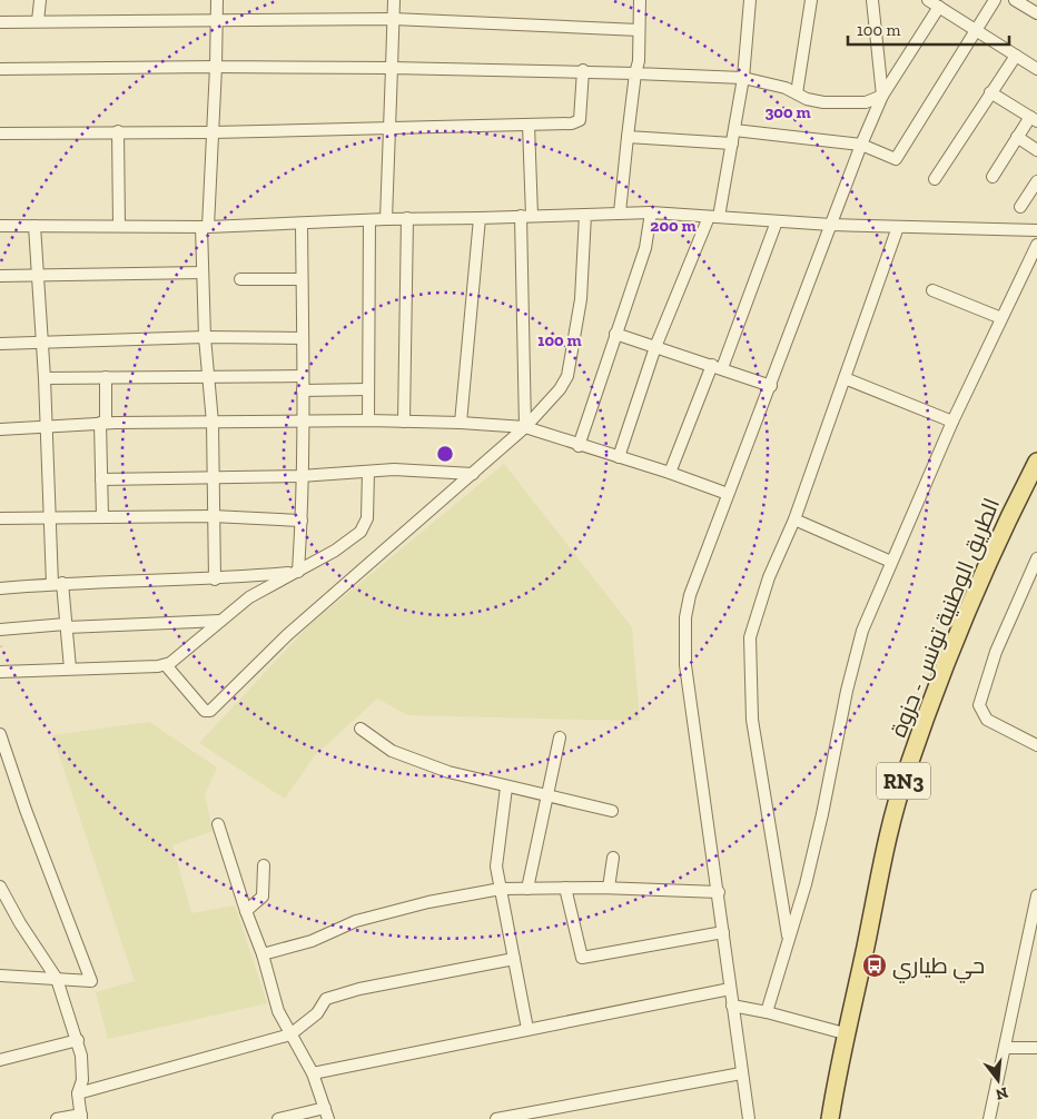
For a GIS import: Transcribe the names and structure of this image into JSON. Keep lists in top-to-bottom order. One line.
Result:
{"streets":{"main road":["الطريق الوطنية تونس - حزوة","RN3"]},"places":{"bus stop":["حي طياري"]},"scale_bar":"100 m","north":"bottom","rings":["300 m","200 m","100 m"]}
